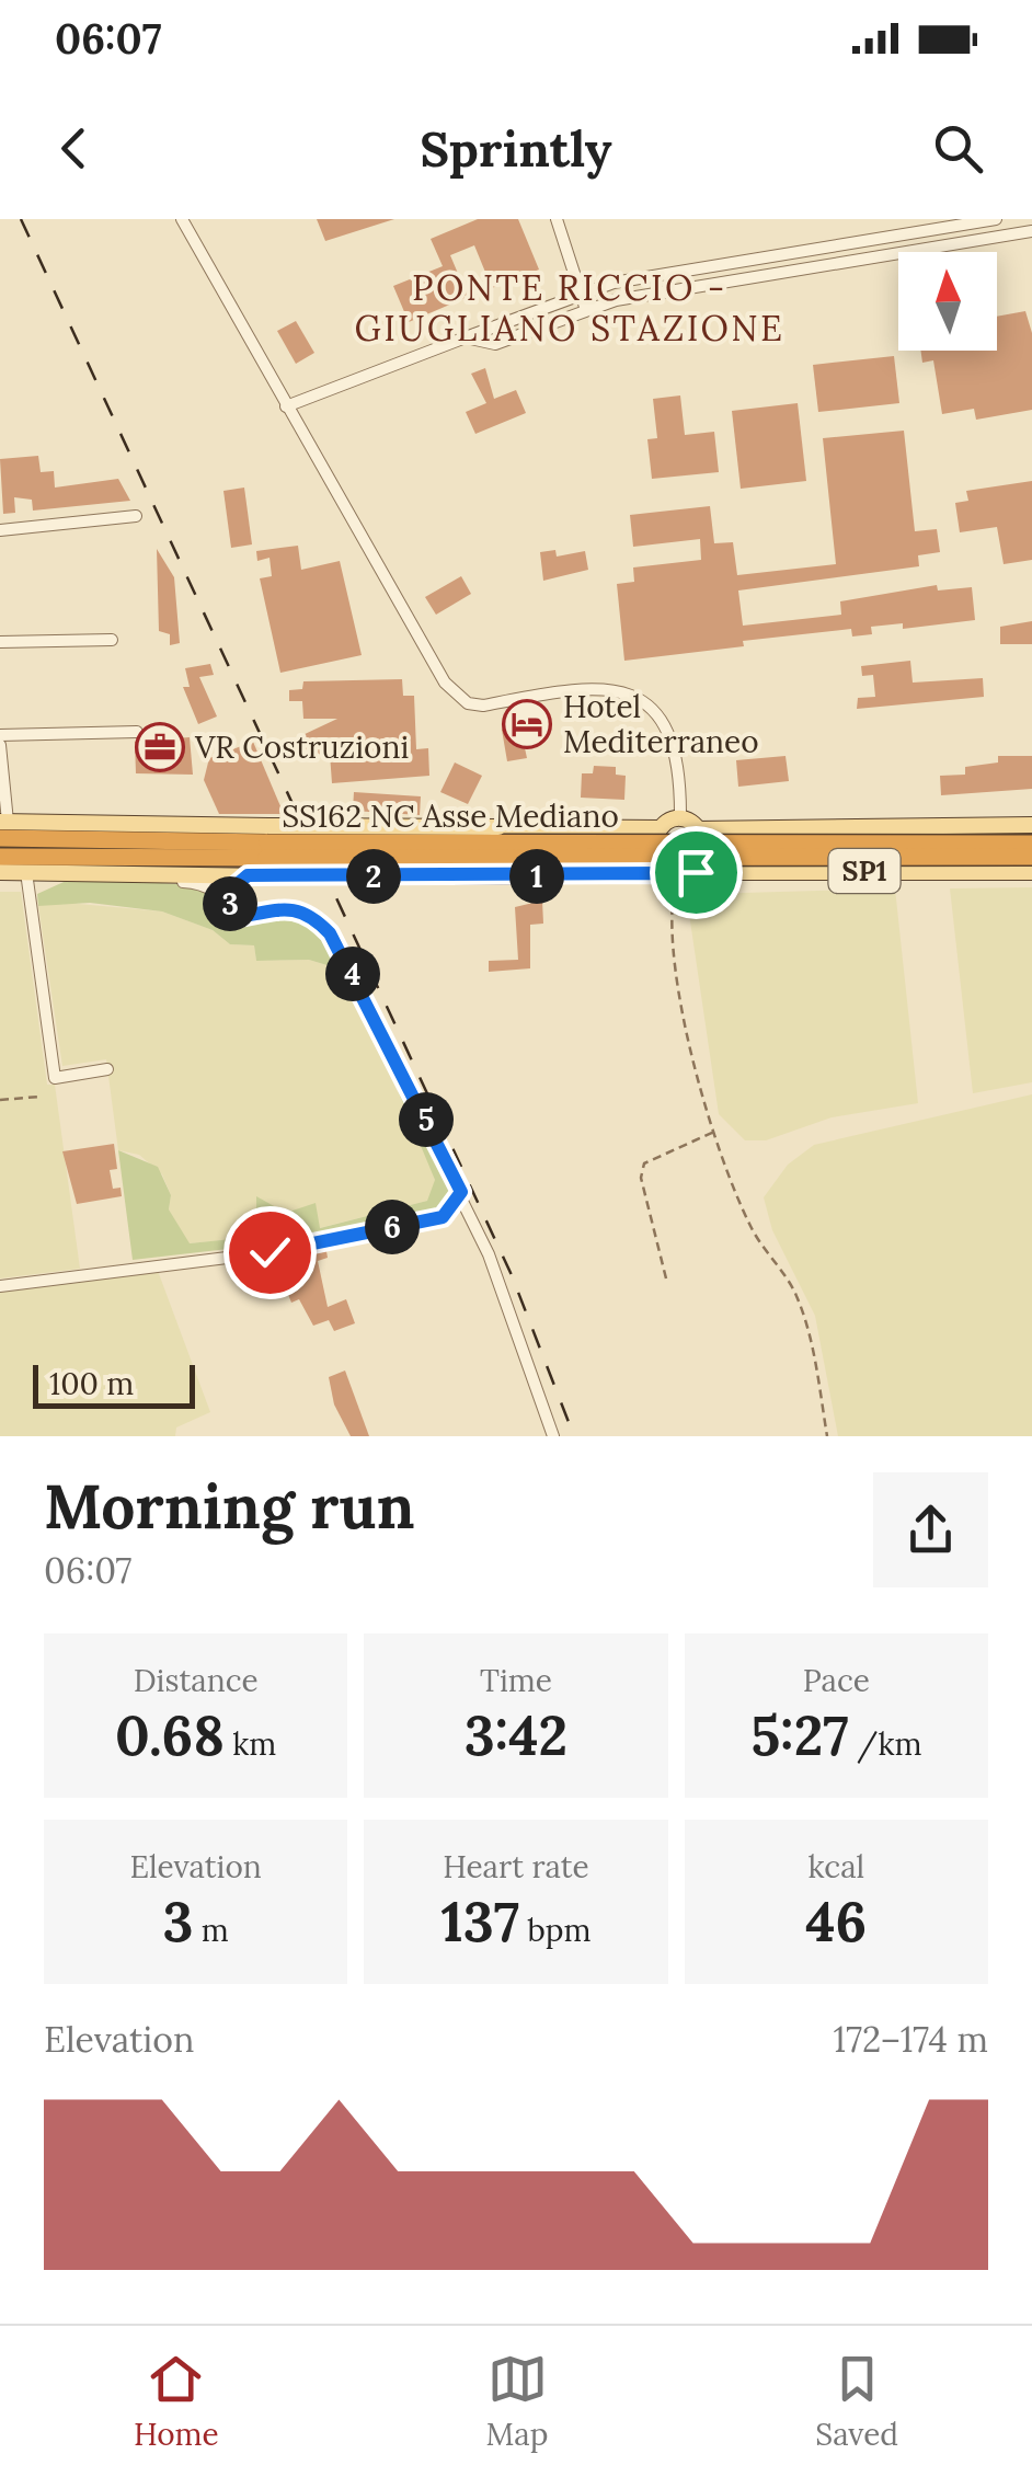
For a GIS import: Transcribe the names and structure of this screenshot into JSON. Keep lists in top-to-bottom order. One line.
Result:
{"streets":{"highway":["SS162 NC Asse Mediano"],"main road":["SP1"]},"crossings":[["SS162 NC Asse Mediano","SP1"]],"districts":["PONTE RICCIO - GIUGLIANO STAZIONE"],"places":{"hotel":["Hotel Mediterraneo"],"office":["VR Costruzioni"]},"scale_bar":"100 m","north":"top","page":{"status":"06:07","header":"Sprintly","pins":["1","2","3","4","5","6"],"scale":"100 m","heading":["Morning run","06:07"],"stats":[["Distance","0.68 km"],["Time","3:42"],["Pace","5:27 /km"],["Elevation","3 m"],["Heart rate","137 bpm"],["kcal","46"]],"chart":["Elevation","172–174 m"],"tabs":["Home","Map","Saved"]}}
